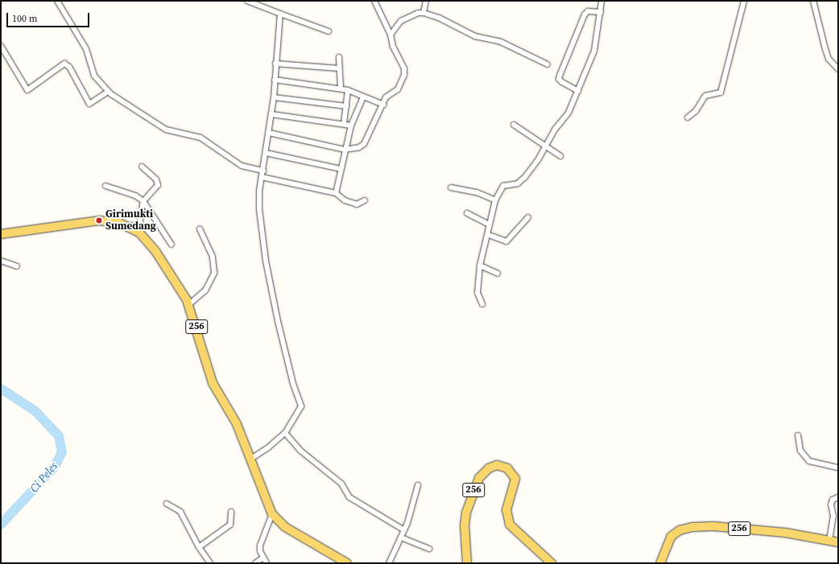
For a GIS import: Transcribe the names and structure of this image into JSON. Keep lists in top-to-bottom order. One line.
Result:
{"streets":{"main road":["256"]},"water":["Ci Peles"],"places":["Girimukti Sumedang"],"scale_bar":"100 m"}
